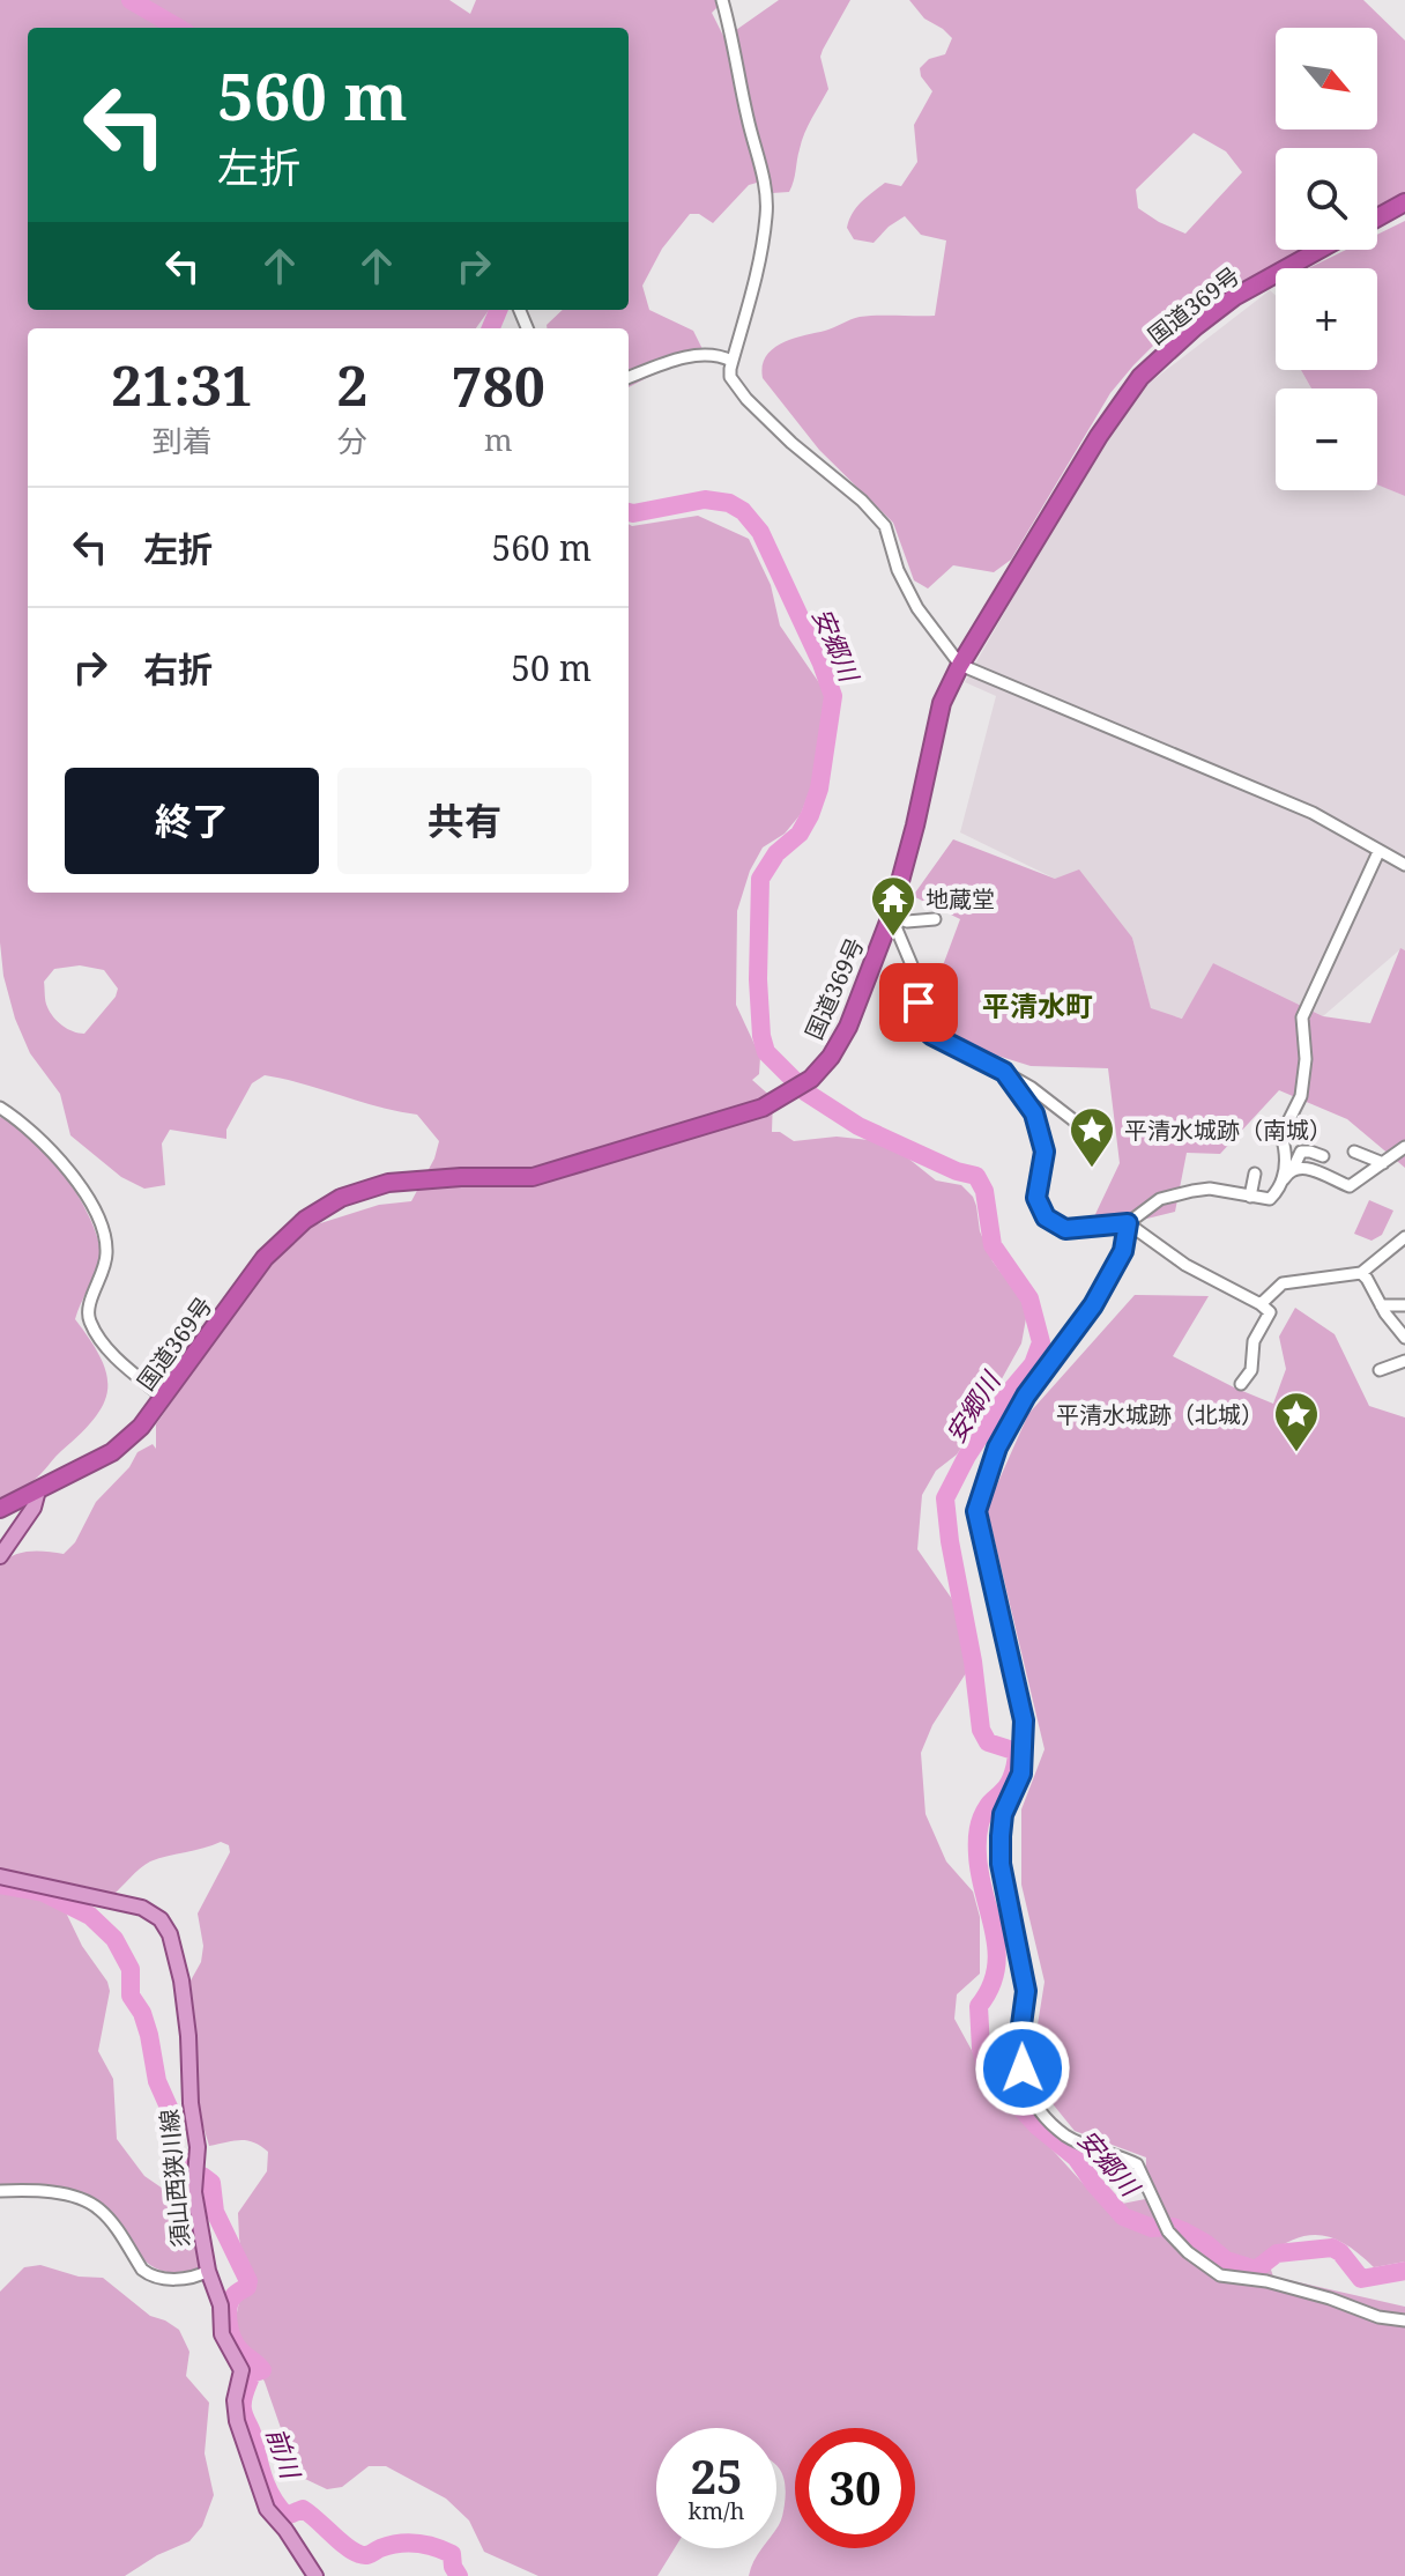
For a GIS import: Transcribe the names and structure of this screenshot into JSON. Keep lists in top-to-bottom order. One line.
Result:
{"streets":{"highway":["国道369号"],"main road":["須山西狭川線"]},"districts":["平清水町"],"water":["安郷川","前川"],"places":{"temple":["地蔵堂"],"place":["平清水城跡（南城）","平清水城跡（北城）"]},"north":"bottom right","page":{"map_buttons":["+","−"],"turn":["560 m","左折"],"eta":["21:31","到着","2","分","780","m"],"list":[{"name":"左折","value":"560 m"},{"name":"右折","value":"50 m"}],"buttons":["終了","共有"],"speed":"25 km/h","limit":"30"}}
